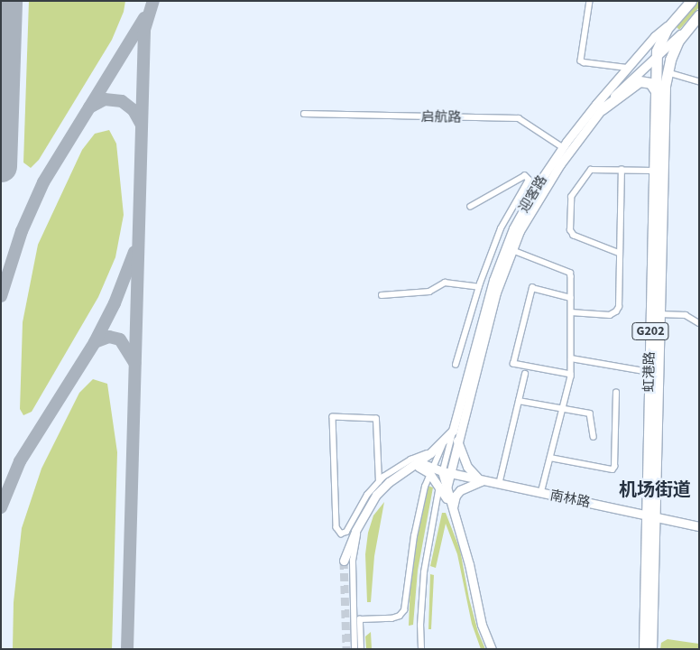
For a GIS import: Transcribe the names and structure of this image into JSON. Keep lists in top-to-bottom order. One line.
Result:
{"streets":{"highway":["迎客路","G202","虹港路"],"main road":["南林路"],"street":["启航路"]},"crossings":[["启航路","迎客路"],["迎客路","虹港路"],["迎客路","南林路"],["虹港路","南林路"]],"districts":["机场街道"]}
